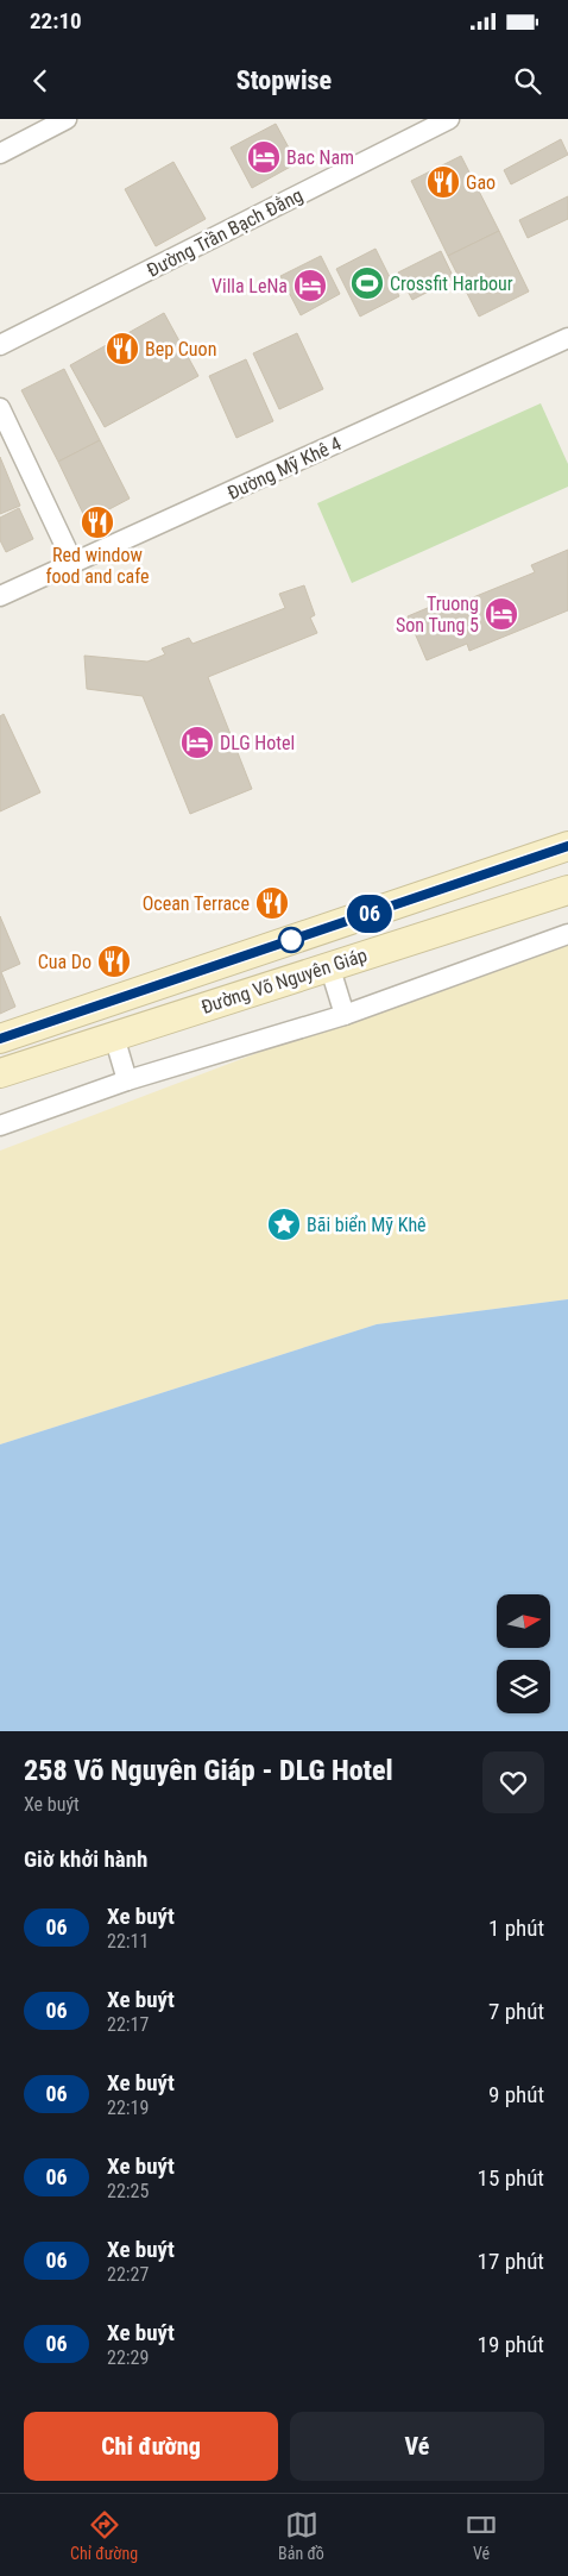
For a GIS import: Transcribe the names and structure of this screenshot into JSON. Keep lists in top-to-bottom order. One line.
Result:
{"streets":{"main road":["Đường Võ Nguyên Giáp"],"street":["Đường Trần Bạch Đằng","Đường Mỹ Khê 4"]},"places":{"hotel":["Bac Nam","Villa LeNa","Truong Son Tung 5","DLG Hotel"],"restaurant":["Gao","Bep Cuon","Red window food and cafe","Ocean Terrace","Cua Do"],"sports":["Crossfit Harbour"],"place":["Bãi biển Mỹ Khê"]},"lines":["bus line 06"],"north":"right","page":{"status":"22:10","header":"Stopwise","on_map":"06","heading":[["258 Võ Nguyên Giáp - DLG Hotel","Xe buýt"],"Giờ khởi hành"],"list":[{"mark":"06","name":"Xe buýt","note":"22:11","value":"1 phút"},{"mark":"06","name":"Xe buýt","note":"22:17","value":"7 phút"},{"mark":"06","name":"Xe buýt","note":"22:19","value":"9 phút"},{"mark":"06","name":"Xe buýt","note":"22:25","value":"15 phút"},{"mark":"06","name":"Xe buýt","note":"22:27","value":"17 phút"},{"mark":"06","name":"Xe buýt","note":"22:29","value":"19 phút"}],"buttons":["Chỉ đường","Vé"],"tabs":["Chỉ đường","Bản đồ","Vé"]}}
